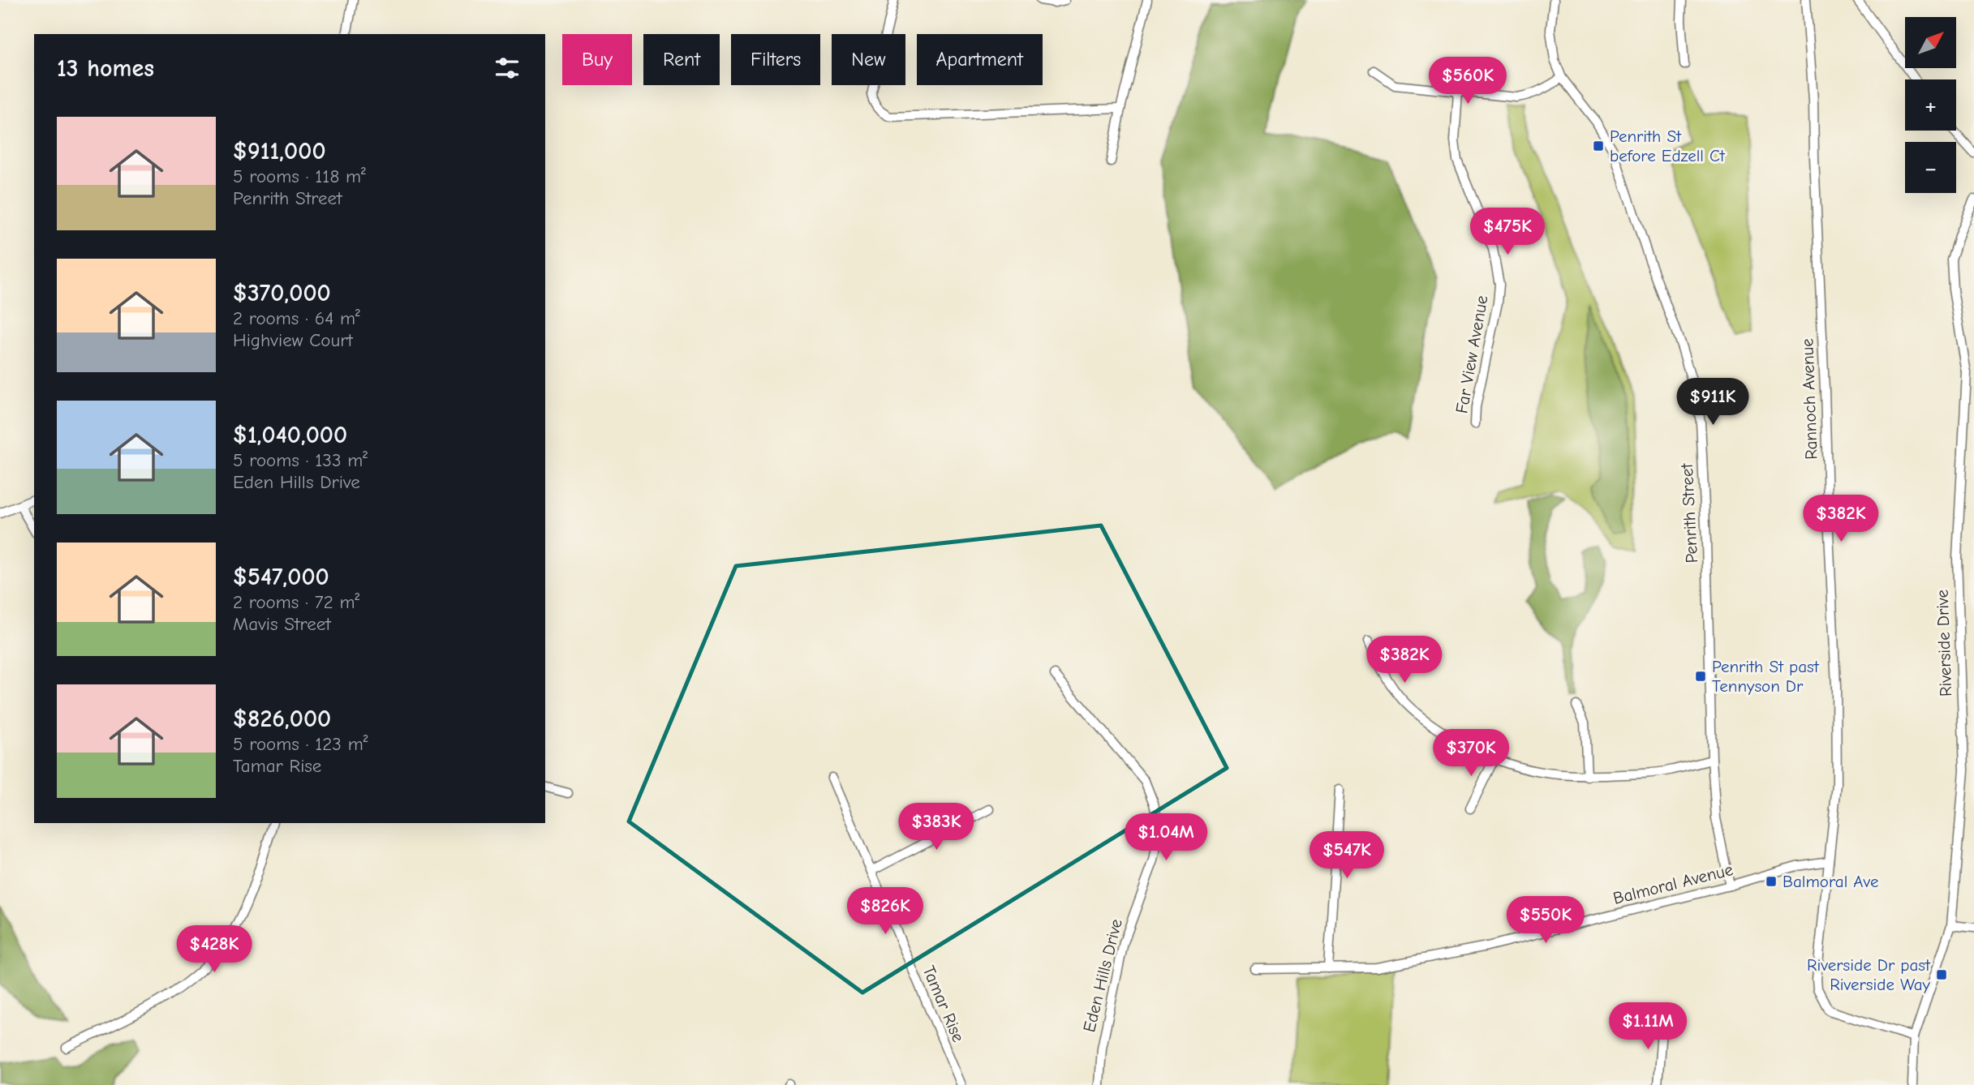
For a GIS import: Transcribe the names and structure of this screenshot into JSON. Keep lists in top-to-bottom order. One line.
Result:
{"streets":{"street":["Far View Avenue","Rannoch Avenue","Penrith Street","Riverside Drive","Balmoral Avenue","Eden Hills Drive","Tamar Rise"]},"crossings":[["Rannoch Avenue","Riverside Drive"],["Rannoch Avenue","Balmoral Avenue"],["Penrith Street","Balmoral Avenue"]],"places":{"transit":["Penrith St before Edzell Ct","Penrith St past Tennyson Dr","Balmoral Ave","Riverside Dr past Riverside Way"]},"north":"top right","page":{"map_buttons":["+","−"],"chip":["Buy","Rent","Filters","New","Apartment"],"heading":"13 homes","price":["$560K","$475K","$911K","$382K","$382K","$370K","$383K","$1.04M","$547K","$826K","$550K","$428K","$1.11M"],"list":[{"name":"$911,000","note":"5 rooms · 118 m² · Penrith Street"},{"name":"$370,000","note":"2 rooms · 64 m² · Highview Court"},{"name":"$1,040,000","note":"5 rooms · 133 m² · Eden Hills Drive"},{"name":"$547,000","note":"2 rooms · 72 m² · Mavis Street"},{"name":"$826,000","note":"5 rooms · 123 m² · Tamar Rise"}]}}
